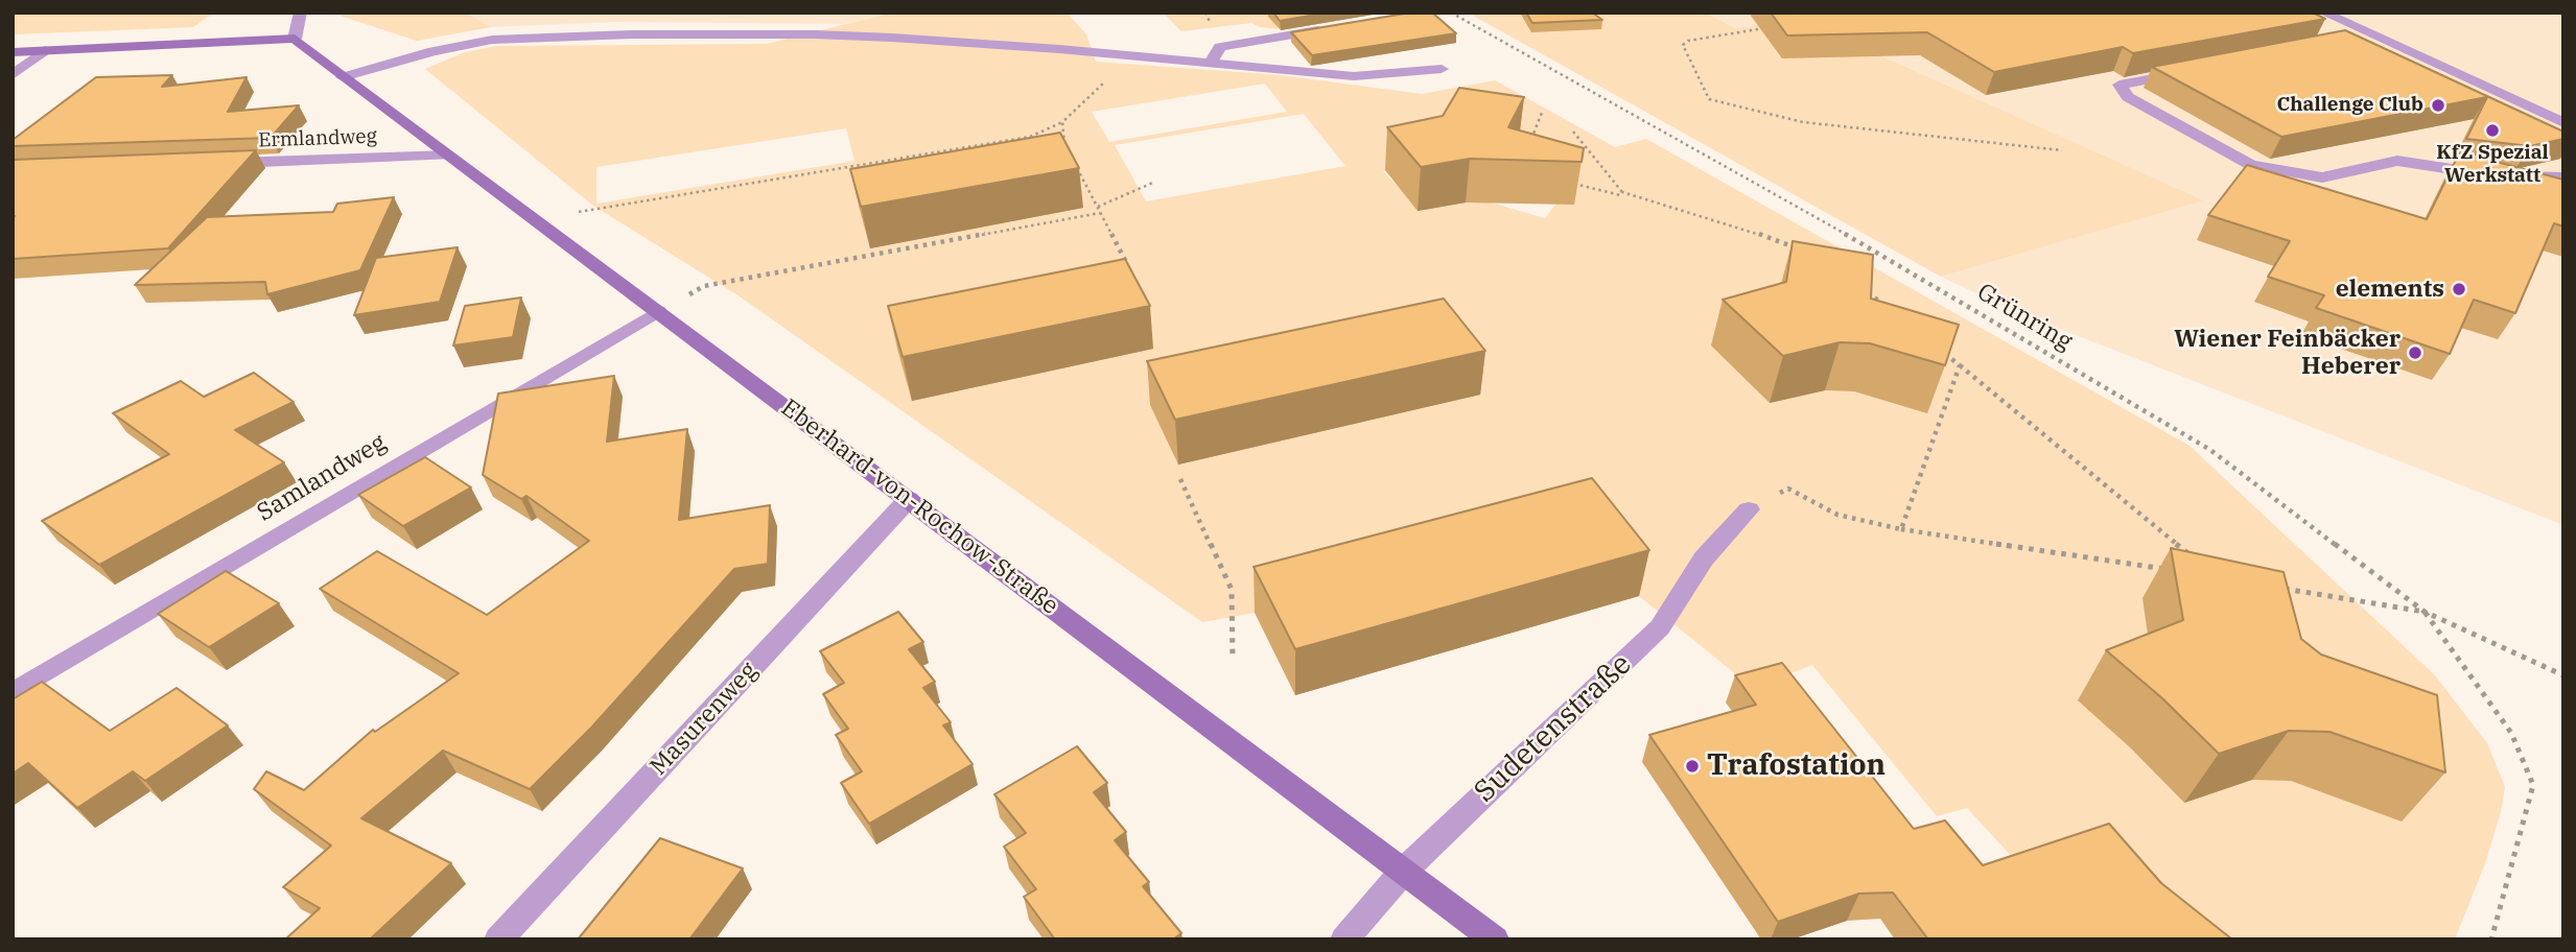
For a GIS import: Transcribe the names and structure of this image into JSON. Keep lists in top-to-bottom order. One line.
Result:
{"streets":{"main road":["Eberhard-von-Rochow-Straße"],"street":["Ermlandweg","Samlandweg","Masurenweg","Sudetenstraße"],"path":["Grünring"]},"crossings":[["Ermlandweg","Eberhard-von-Rochow-Straße"],["Samlandweg","Eberhard-von-Rochow-Straße"],["Eberhard-von-Rochow-Straße","Masurenweg"],["Eberhard-von-Rochow-Straße","Sudetenstraße"]],"places":["Challenge Club","KfZ Spezial Werkstatt","elements","Wiener Feinbäcker Heberer","Trafostation"]}
